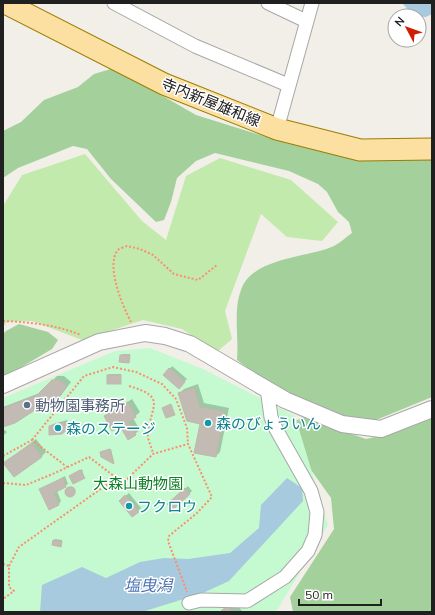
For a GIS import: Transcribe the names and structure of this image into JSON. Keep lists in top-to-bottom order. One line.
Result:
{"streets":{"main road":["寺内新屋雄和線"]},"water":["塩曳潟"],"parks":["大森山動物園"],"places":["動物園事務所","森のびょういん","森のステージ","フクロウ"],"scale_bar":"50 m","north":"top left"}
